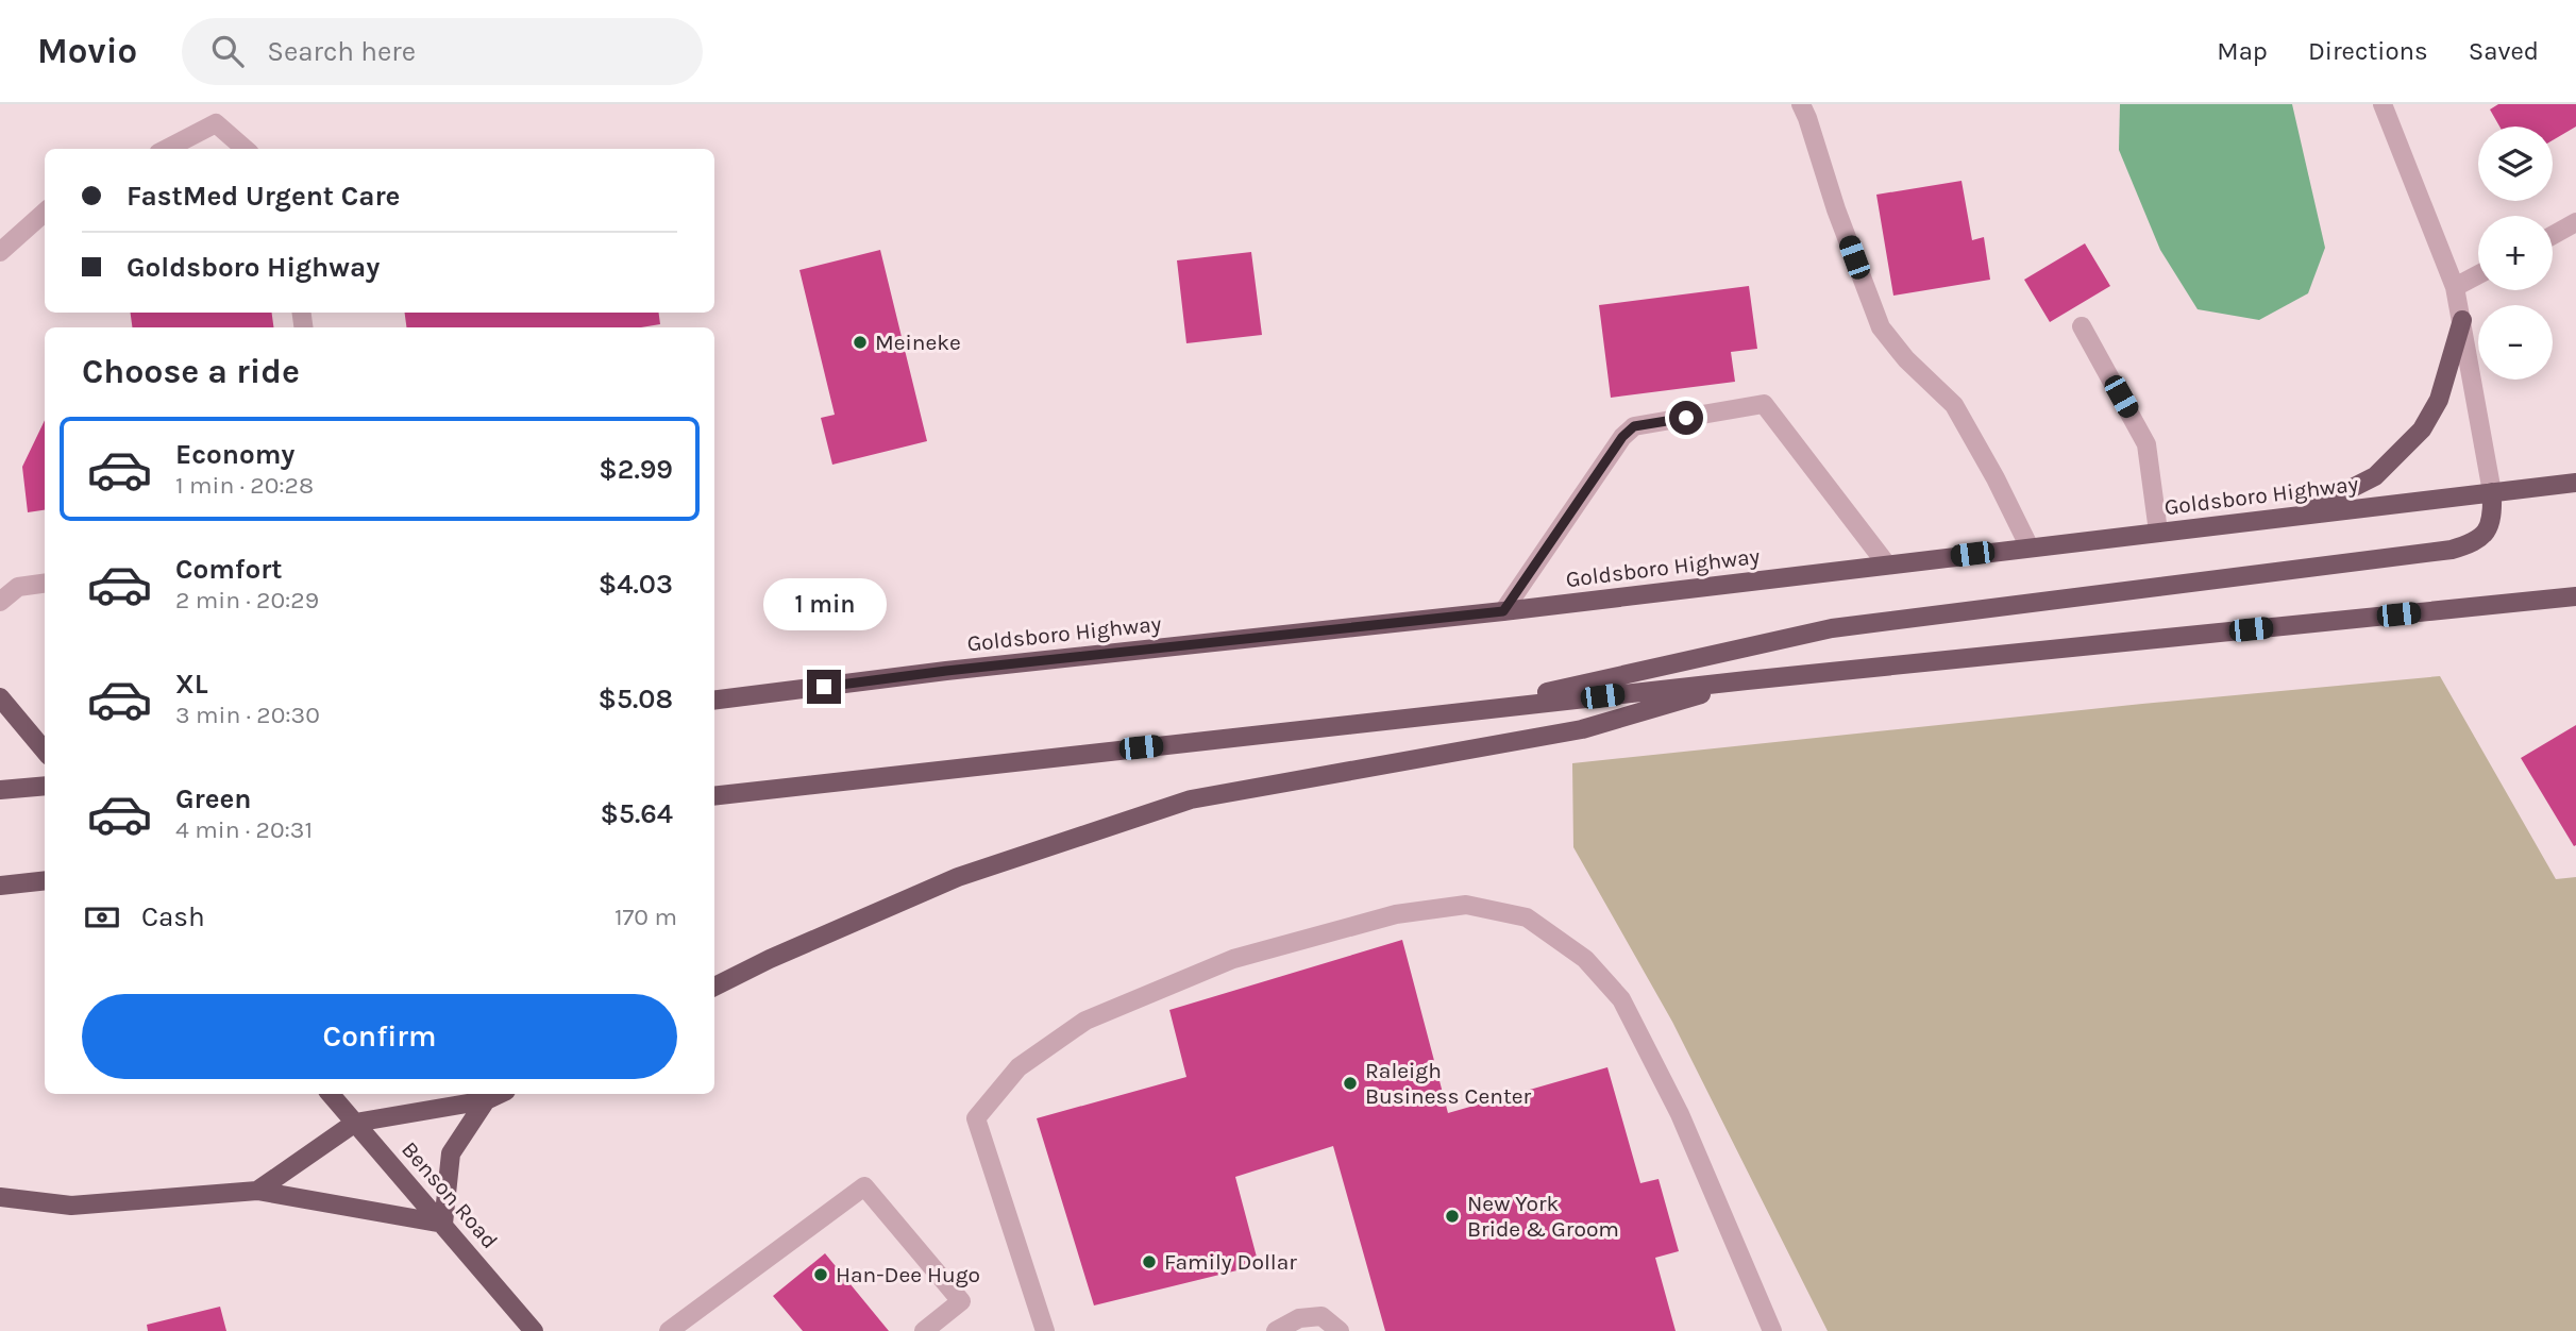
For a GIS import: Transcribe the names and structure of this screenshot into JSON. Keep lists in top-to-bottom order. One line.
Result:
{"streets":{"main road":["Goldsboro Highway","Benson Road"]},"places":["Meineke","Raleigh Business Center","New York Bride & Groom","Family Dollar","Han-Dee Hugo"],"page":{"header":"Movio","search":"Search here","nav":["Map","Directions","Saved"],"map_buttons":["+","−"],"banner":["FastMed Urgent Care","Goldsboro Highway"],"heading":"Choose a ride","list":[{"name":"Economy","note":"1 min · 20:28","value":"$2.99"},{"name":"Comfort","note":"2 min · 20:29","value":"$4.03"},{"name":"XL","note":"3 min · 20:30","value":"$5.08"},{"name":"Green","note":"4 min · 20:31","value":"$5.64"}],"bubble":"1 min","pay":["Cash","170 m"],"buttons":"Confirm"}}
